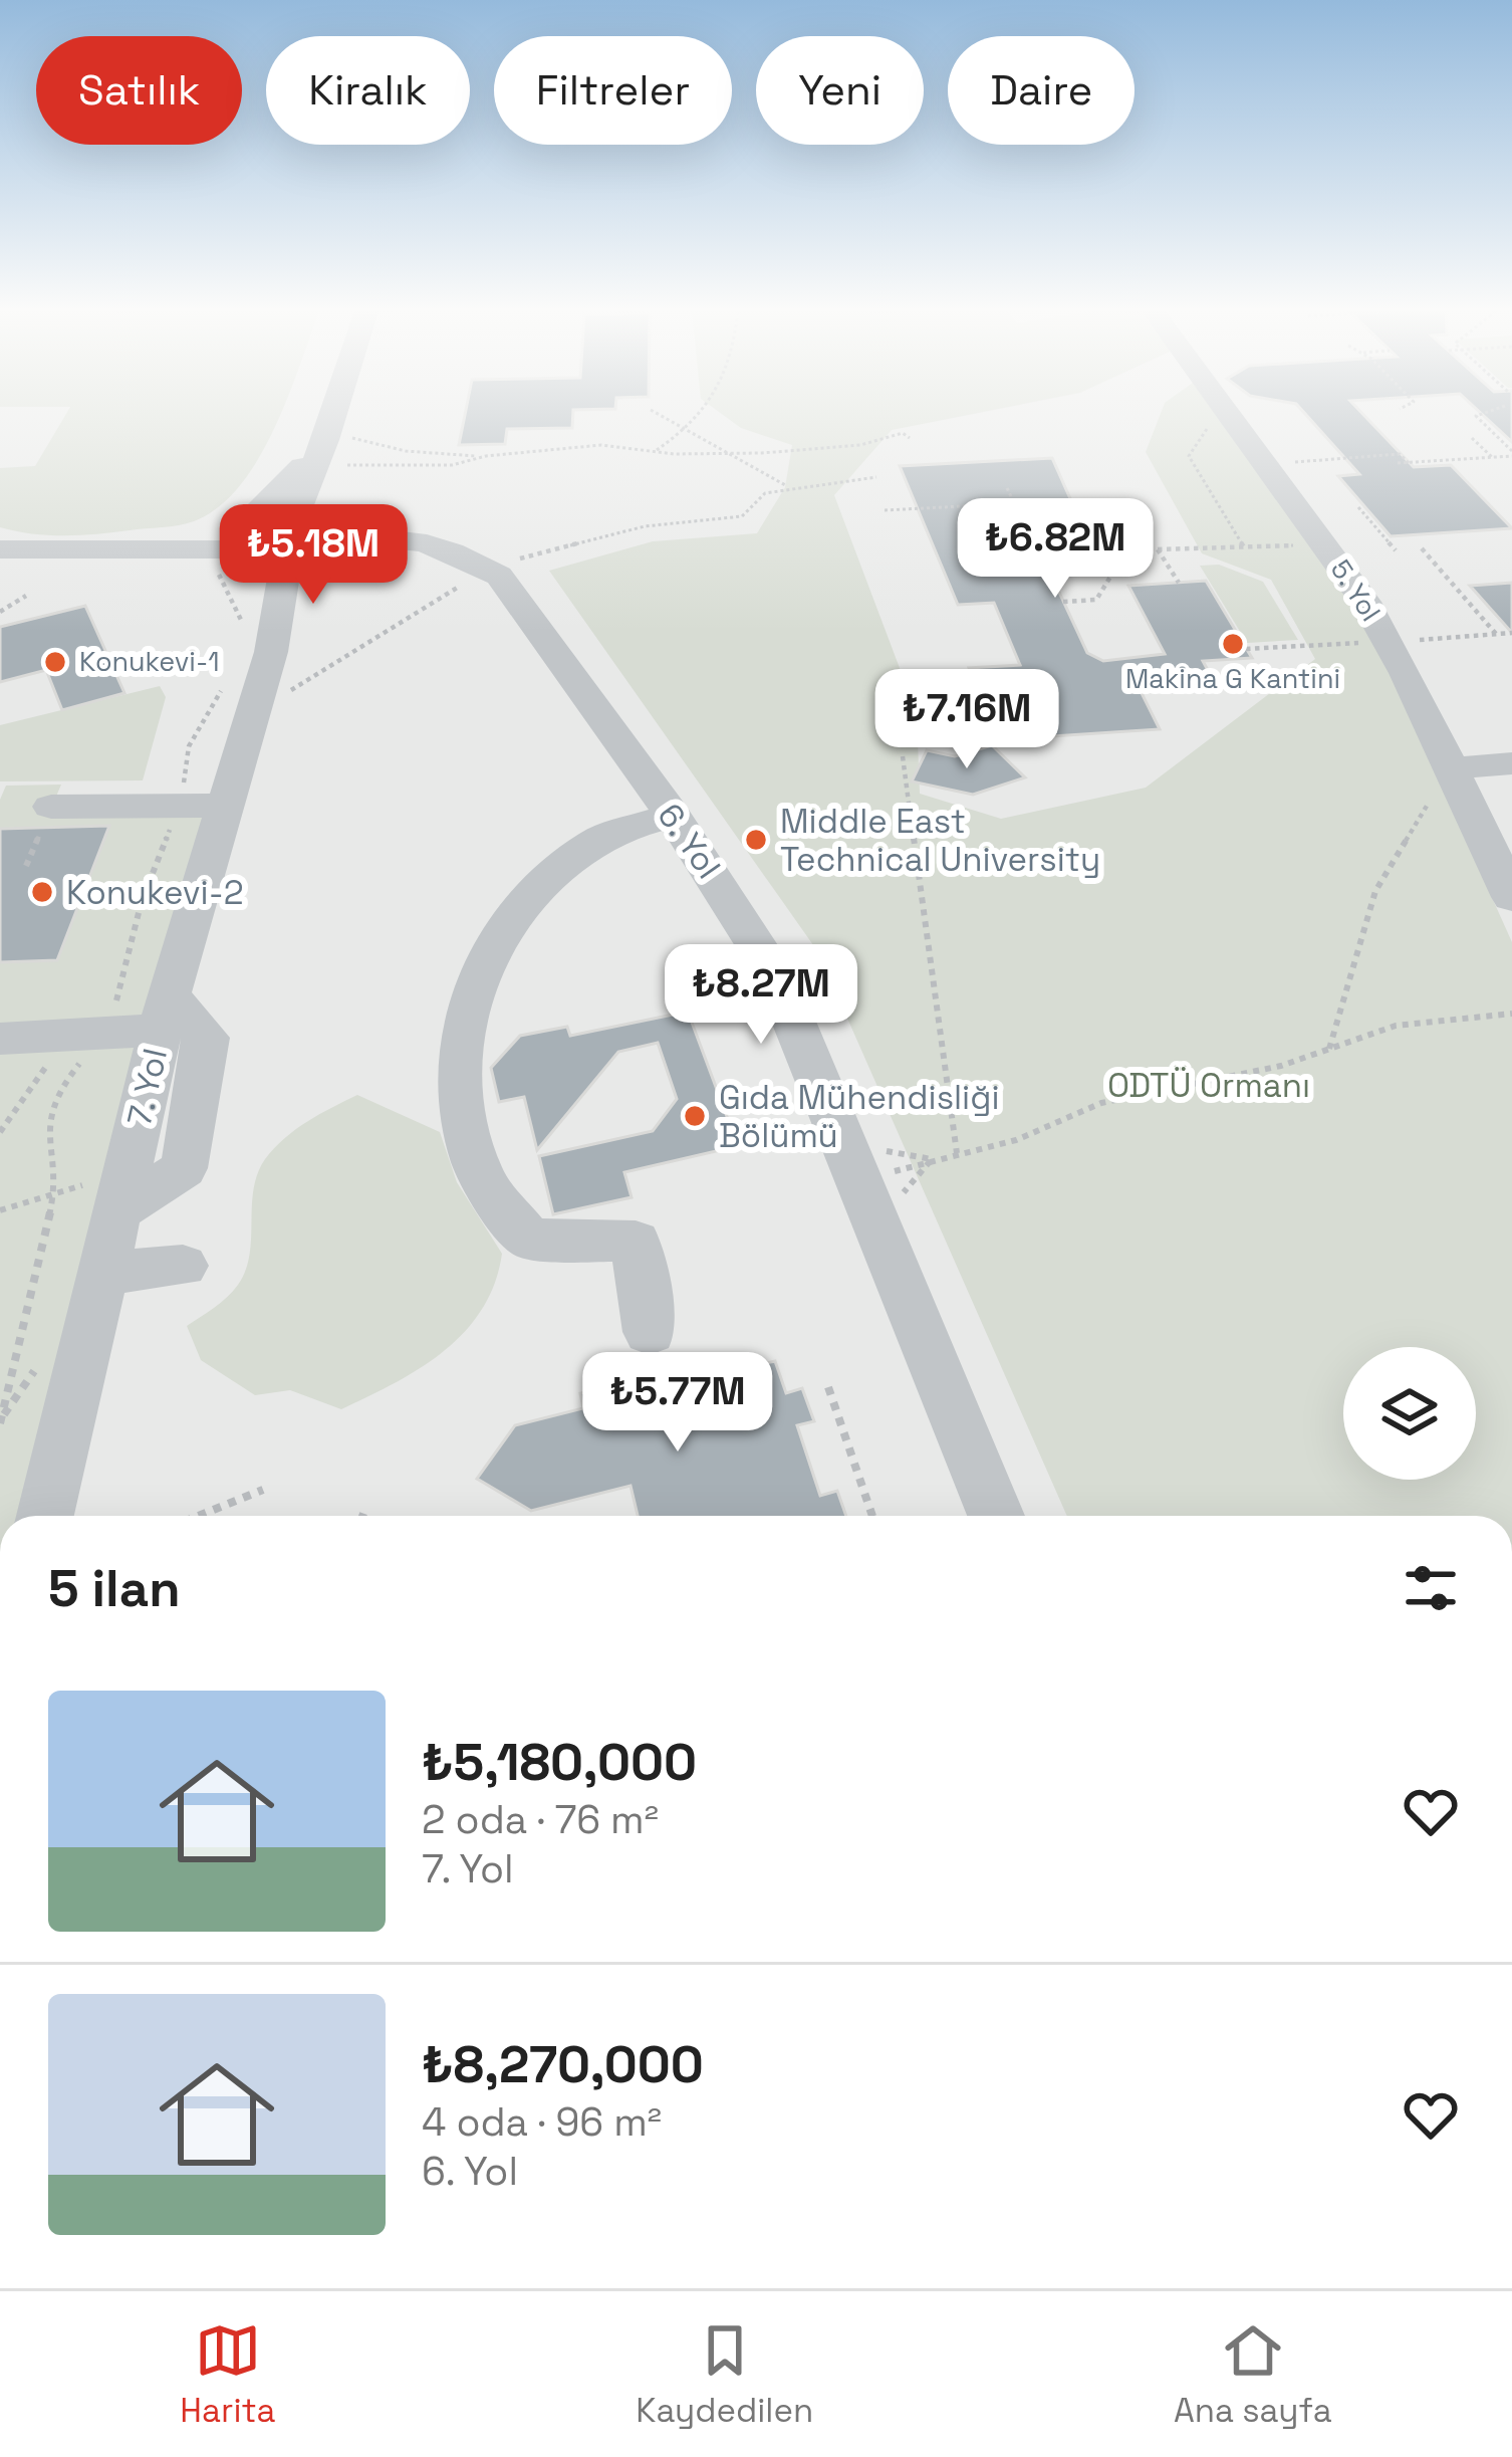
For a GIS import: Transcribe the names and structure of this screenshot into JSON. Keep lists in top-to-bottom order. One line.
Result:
{"streets":{"street":["5. Yol","6. Yol"]},"parks":["ODTÜ Ormanı"],"places":["Makina G Kantini","Konukevi-1","Middle East Technical University","Konukevi-2","Gıda Mühendisliği Bölümü"],"page":{"chip":["Satılık","Kiralık","Filtreler","Yeni","Daire"],"price":["₺6.82M","₺5.18M","₺7.16M","₺8.27M","₺5.77M"],"heading":"5 ilan","list":[{"name":"₺5,180,000","note":"2 oda · 76 m² · 7. Yol"},{"name":"₺8,270,000","note":"4 oda · 96 m² · 6. Yol"}],"tabs":["Harita","Kaydedilen","Ana sayfa"]}}
